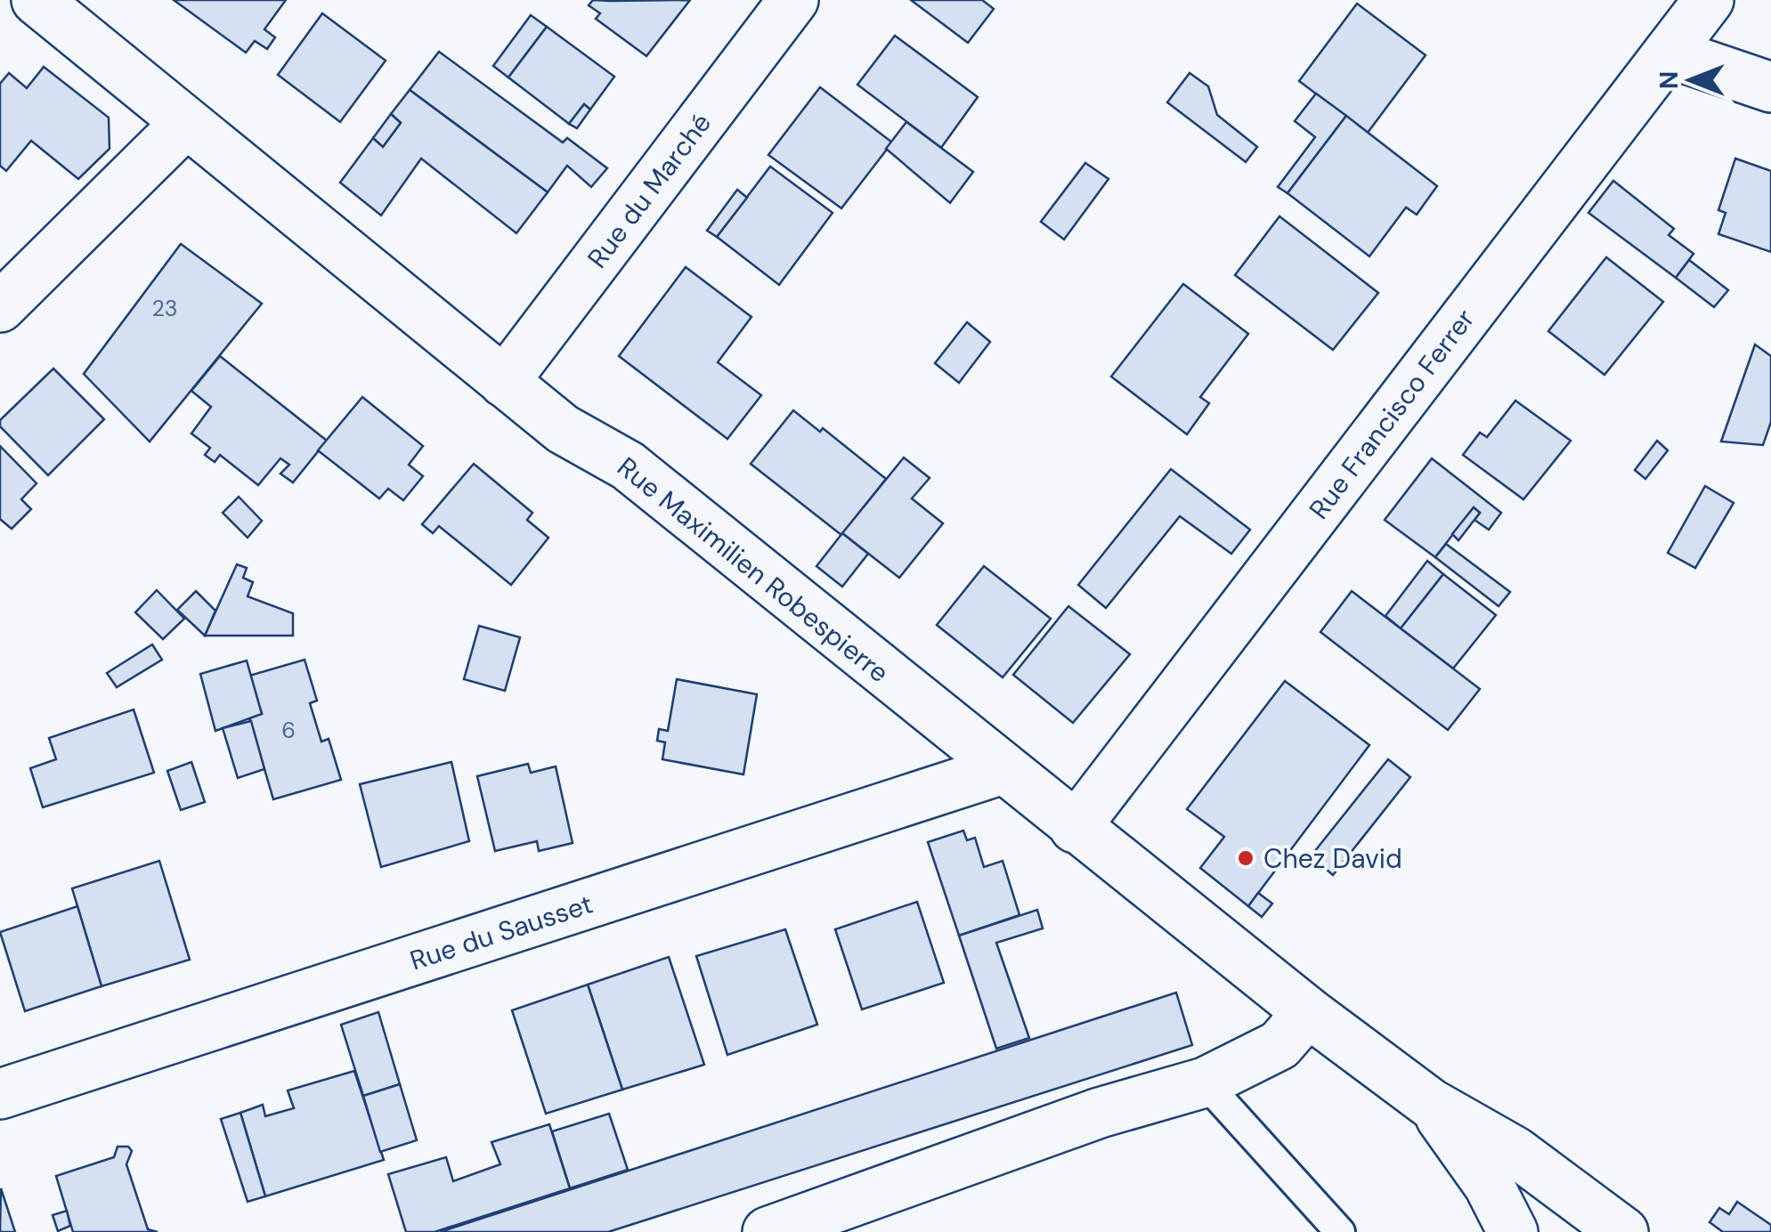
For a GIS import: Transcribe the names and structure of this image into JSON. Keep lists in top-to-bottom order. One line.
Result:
{"streets":{"street":["Rue du Marché","Rue Francisco Ferrer","Rue Maximilien Robespierre","Rue du Sausset"]},"crossings":[["Rue du Marché","Rue Maximilien Robespierre"],["Rue Francisco Ferrer","Rue Maximilien Robespierre"],["Rue Maximilien Robespierre","Rue du Sausset"]],"places":["Chez David"],"house_numbers":["23","6"],"north":"left"}
